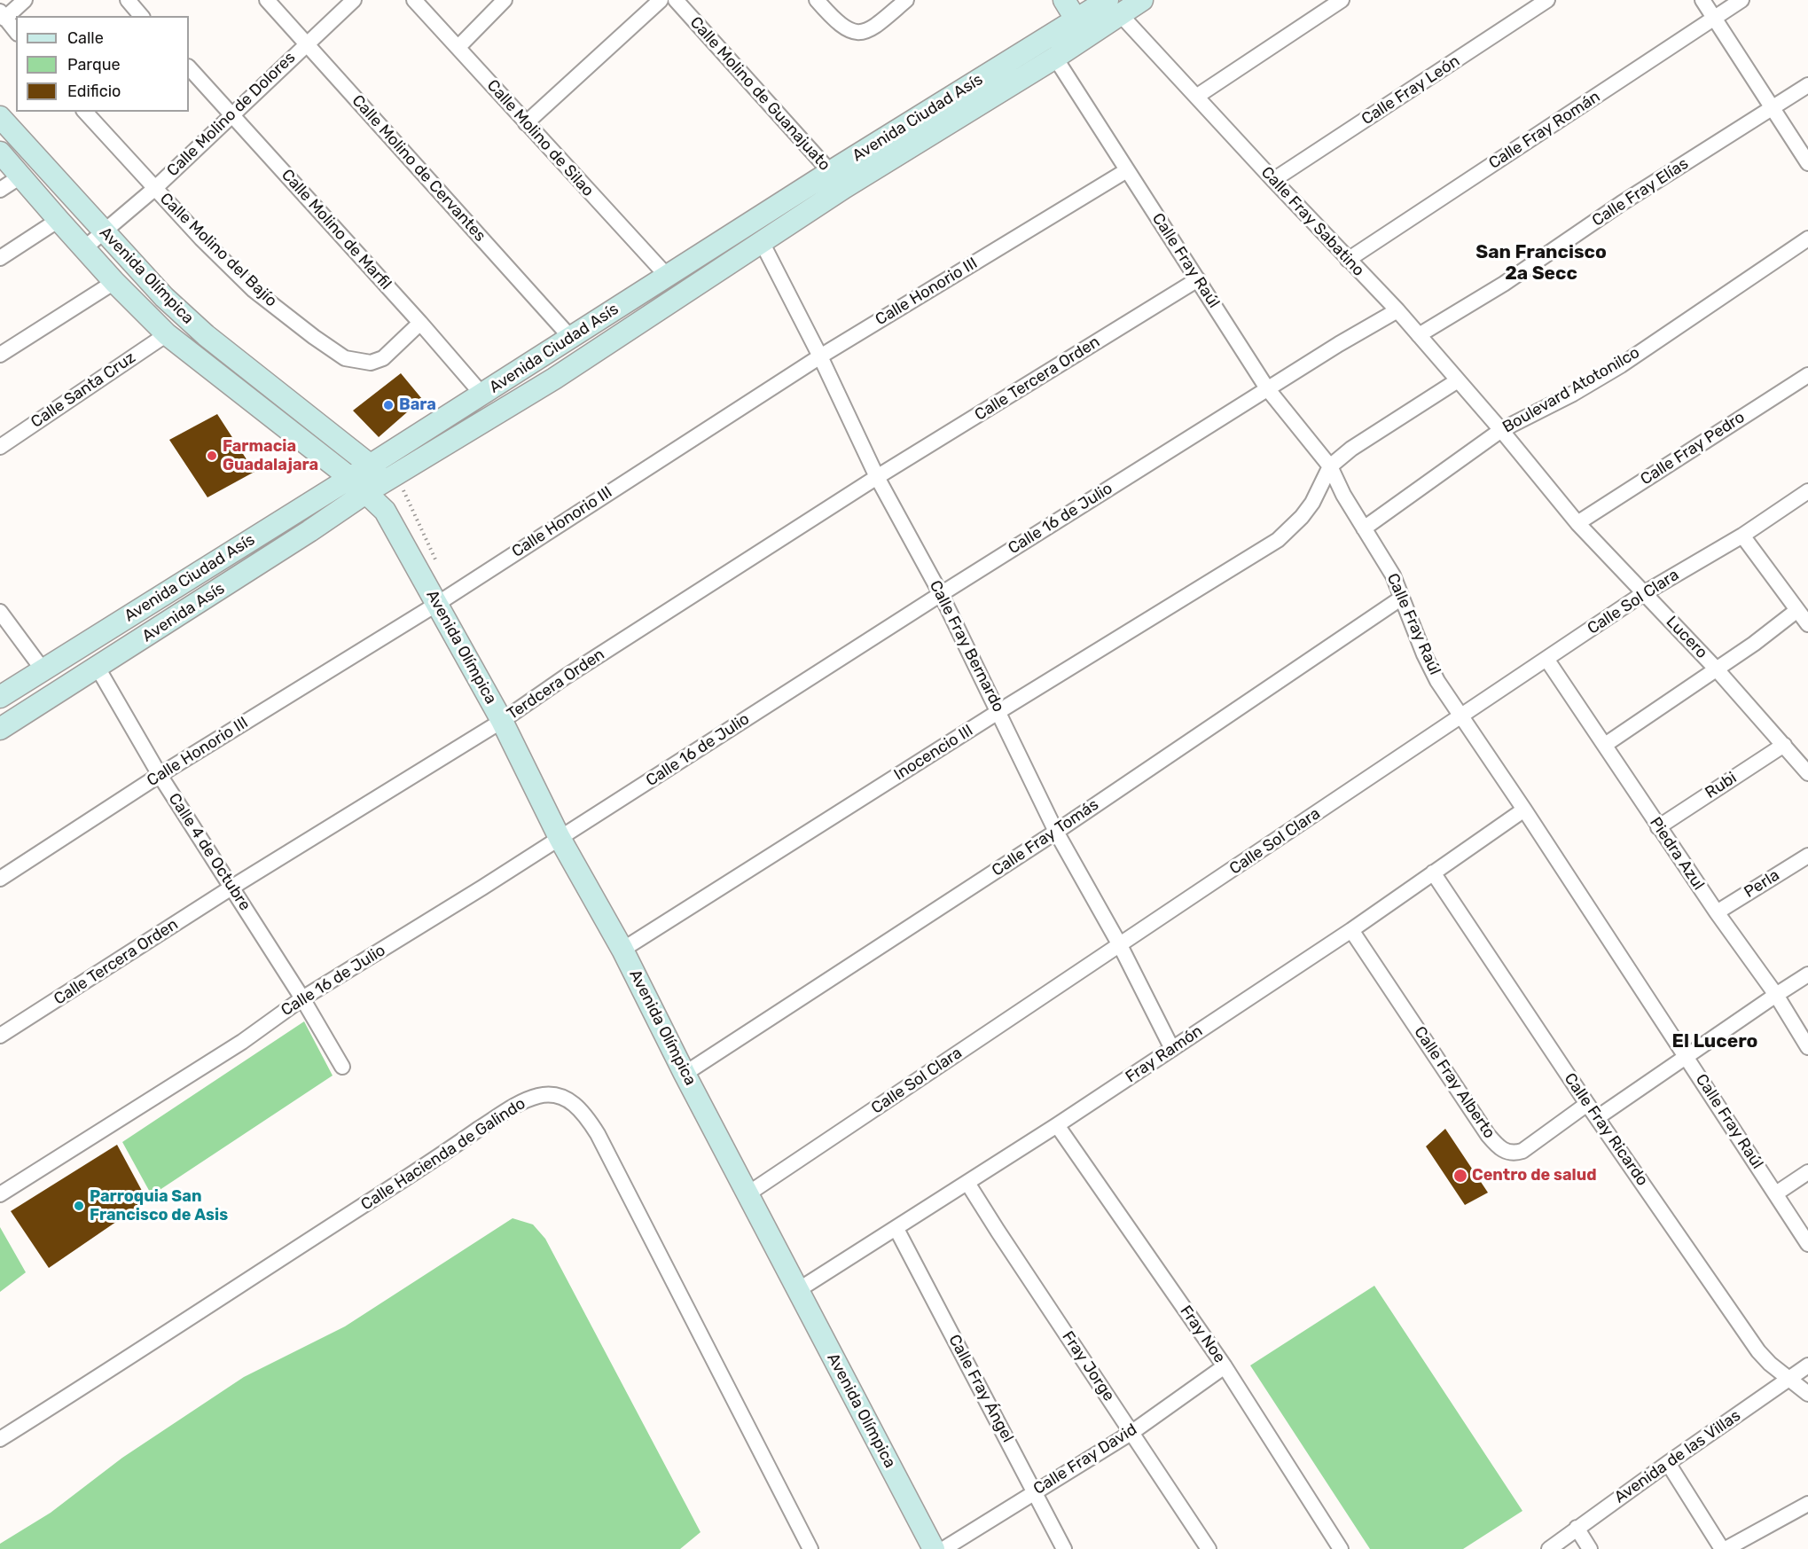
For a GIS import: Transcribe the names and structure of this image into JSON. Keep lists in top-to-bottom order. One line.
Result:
{"streets":{"street":["Calle Fray León","Calle Molino de Guanajuato","Calle Molino de Dolores","Avenida Ciudad Asís","Calle Fray Román","Calle Molino de Silao","Calle Molino de Cervantes","Calle Fray Elías","Calle Fray Sabatino","Calle Molino de Marfil","Calle Molino del Bajío","Calle Fray Raúl","Avenida Olímpica","Calle Honorio III","Calle Tercera Orden","Calle Santa Cruz","Boulevard Atotonilco","Calle Fray Pedro","Calle 16 de Julio","Calle Sol Clara","Avenida Asís","Lucero","Calle Fray Bernardo","Terdcera Orden","Inocencio III","Rubi","Calle Fray Tomás","Calle 4 de Octubre","Piedra Azul","Perla","Fray Ramón","Calle Fray Alberto","Calle Fray Ricardo","Calle Hacienda de Galindo","Fray Noe","Fray Jorge","Calle Fray Ángel","Avenida de las Villas","Calle Fray David"]},"crossings":[["Calle Fray León","Calle Fray Sabatino"],["Calle Molino de Guanajuato","Avenida Ciudad Asís"],["Calle Molino de Dolores","Calle Molino de Cervantes"],["Calle Molino de Dolores","Calle Molino de Marfil"],["Calle Molino de Dolores","Calle Molino del Bajío"],["Calle Molino de Dolores","Avenida Olímpica"],["Avenida Ciudad Asís","Calle Molino de Silao"],["Avenida Ciudad Asís","Calle Molino de Cervantes"],["Avenida Ciudad Asís","Calle Fray Sabatino"],["Avenida Ciudad Asís","Calle Molino de Marfil"],["Avenida Ciudad Asís","Calle Fray Raúl"],["Avenida Ciudad Asís","Avenida Olímpica"],["Avenida Ciudad Asís","Avenida Asís"],["Avenida Ciudad Asís","Calle Fray Bernardo"],["Calle Fray Román","Calle Fray Sabatino"],["Calle Fray Elías","Calle Fray Sabatino"],["Calle Fray Sabatino","Boulevard Atotonilco"],["Calle Fray Sabatino","Calle 16 de Julio"],["Calle Fray Sabatino","Lucero"],["Calle Molino de Marfil","Calle Molino del Bajío"],["Calle Fray Raúl","Calle Honorio III"],["Calle Fray Raúl","Calle Tercera Orden"],["Calle Fray Raúl","Boulevard Atotonilco"],["Calle Fray Raúl","Calle 16 de Julio"],["Calle Fray Raúl","Calle Sol Clara"],["Calle Fray Raúl","Inocencio III"],["Calle Fray Raúl","Calle Fray Tomás"],["Calle Fray Raúl","Fray Ramón"],["Avenida Olímpica","Calle Honorio III"],["Avenida Olímpica","Calle Santa Cruz"],["Avenida Olímpica","Calle 16 de Julio"],["Avenida Olímpica","Calle Sol Clara"],["Avenida Olímpica","Avenida Asís"],["Avenida Olímpica","Terdcera Orden"],["Avenida Olímpica","Inocencio III"],["Avenida Olímpica","Calle Fray Tomás"],["Avenida Olímpica","Fray Ramón"],["Calle Honorio III","Calle Fray Bernardo"],["Calle Honorio III","Calle 4 de Octubre"],["Calle Tercera Orden","Calle Fray Bernardo"],["Calle Tercera Orden","Terdcera Orden"],["Calle Tercera Orden","Calle 4 de Octubre"],["Boulevard Atotonilco","Lucero"],["Calle Fray Pedro","Lucero"],["Calle 16 de Julio","Calle Fray Bernardo"],["Calle 16 de Julio","Calle 4 de Octubre"],["Calle Sol Clara","Lucero"],["Calle Sol Clara","Calle Fray Bernardo"],["Calle Sol Clara","Piedra Azul"],["Avenida Asís","Calle 4 de Octubre"],["Lucero","Rubi"],["Calle Fray Bernardo","Terdcera Orden"],["Calle Fray Bernardo","Inocencio III"],["Calle Fray Bernardo","Calle Fray Tomás"],["Calle Fray Bernardo","Fray Ramón"],["Terdcera Orden","Calle 4 de Octubre"],["Rubi","Piedra Azul"],["Piedra Azul","Perla"],["Fray Ramón","Calle Fray Alberto"],["Fray Ramón","Calle Fray Ricardo"],["Fray Ramón","Fray Noe"],["Fray Ramón","Fray Jorge"],["Fray Ramón","Calle Fray Ángel"],["Calle Fray Alberto","Calle Fray Ricardo"],["Calle Fray Ricardo","Avenida de las Villas"],["Fray Noe","Calle Fray David"],["Fray Jorge","Calle Fray David"],["Calle Fray Ángel","Calle Fray David"]],"districts":["San Francisco 2a Secc","El Lucero"],"places":["Bara","Farmacia Guadalajara","Centro de salud","Parroquia San Francisco de Asis"],"legend":["Calle","Parque","Edificio"]}
